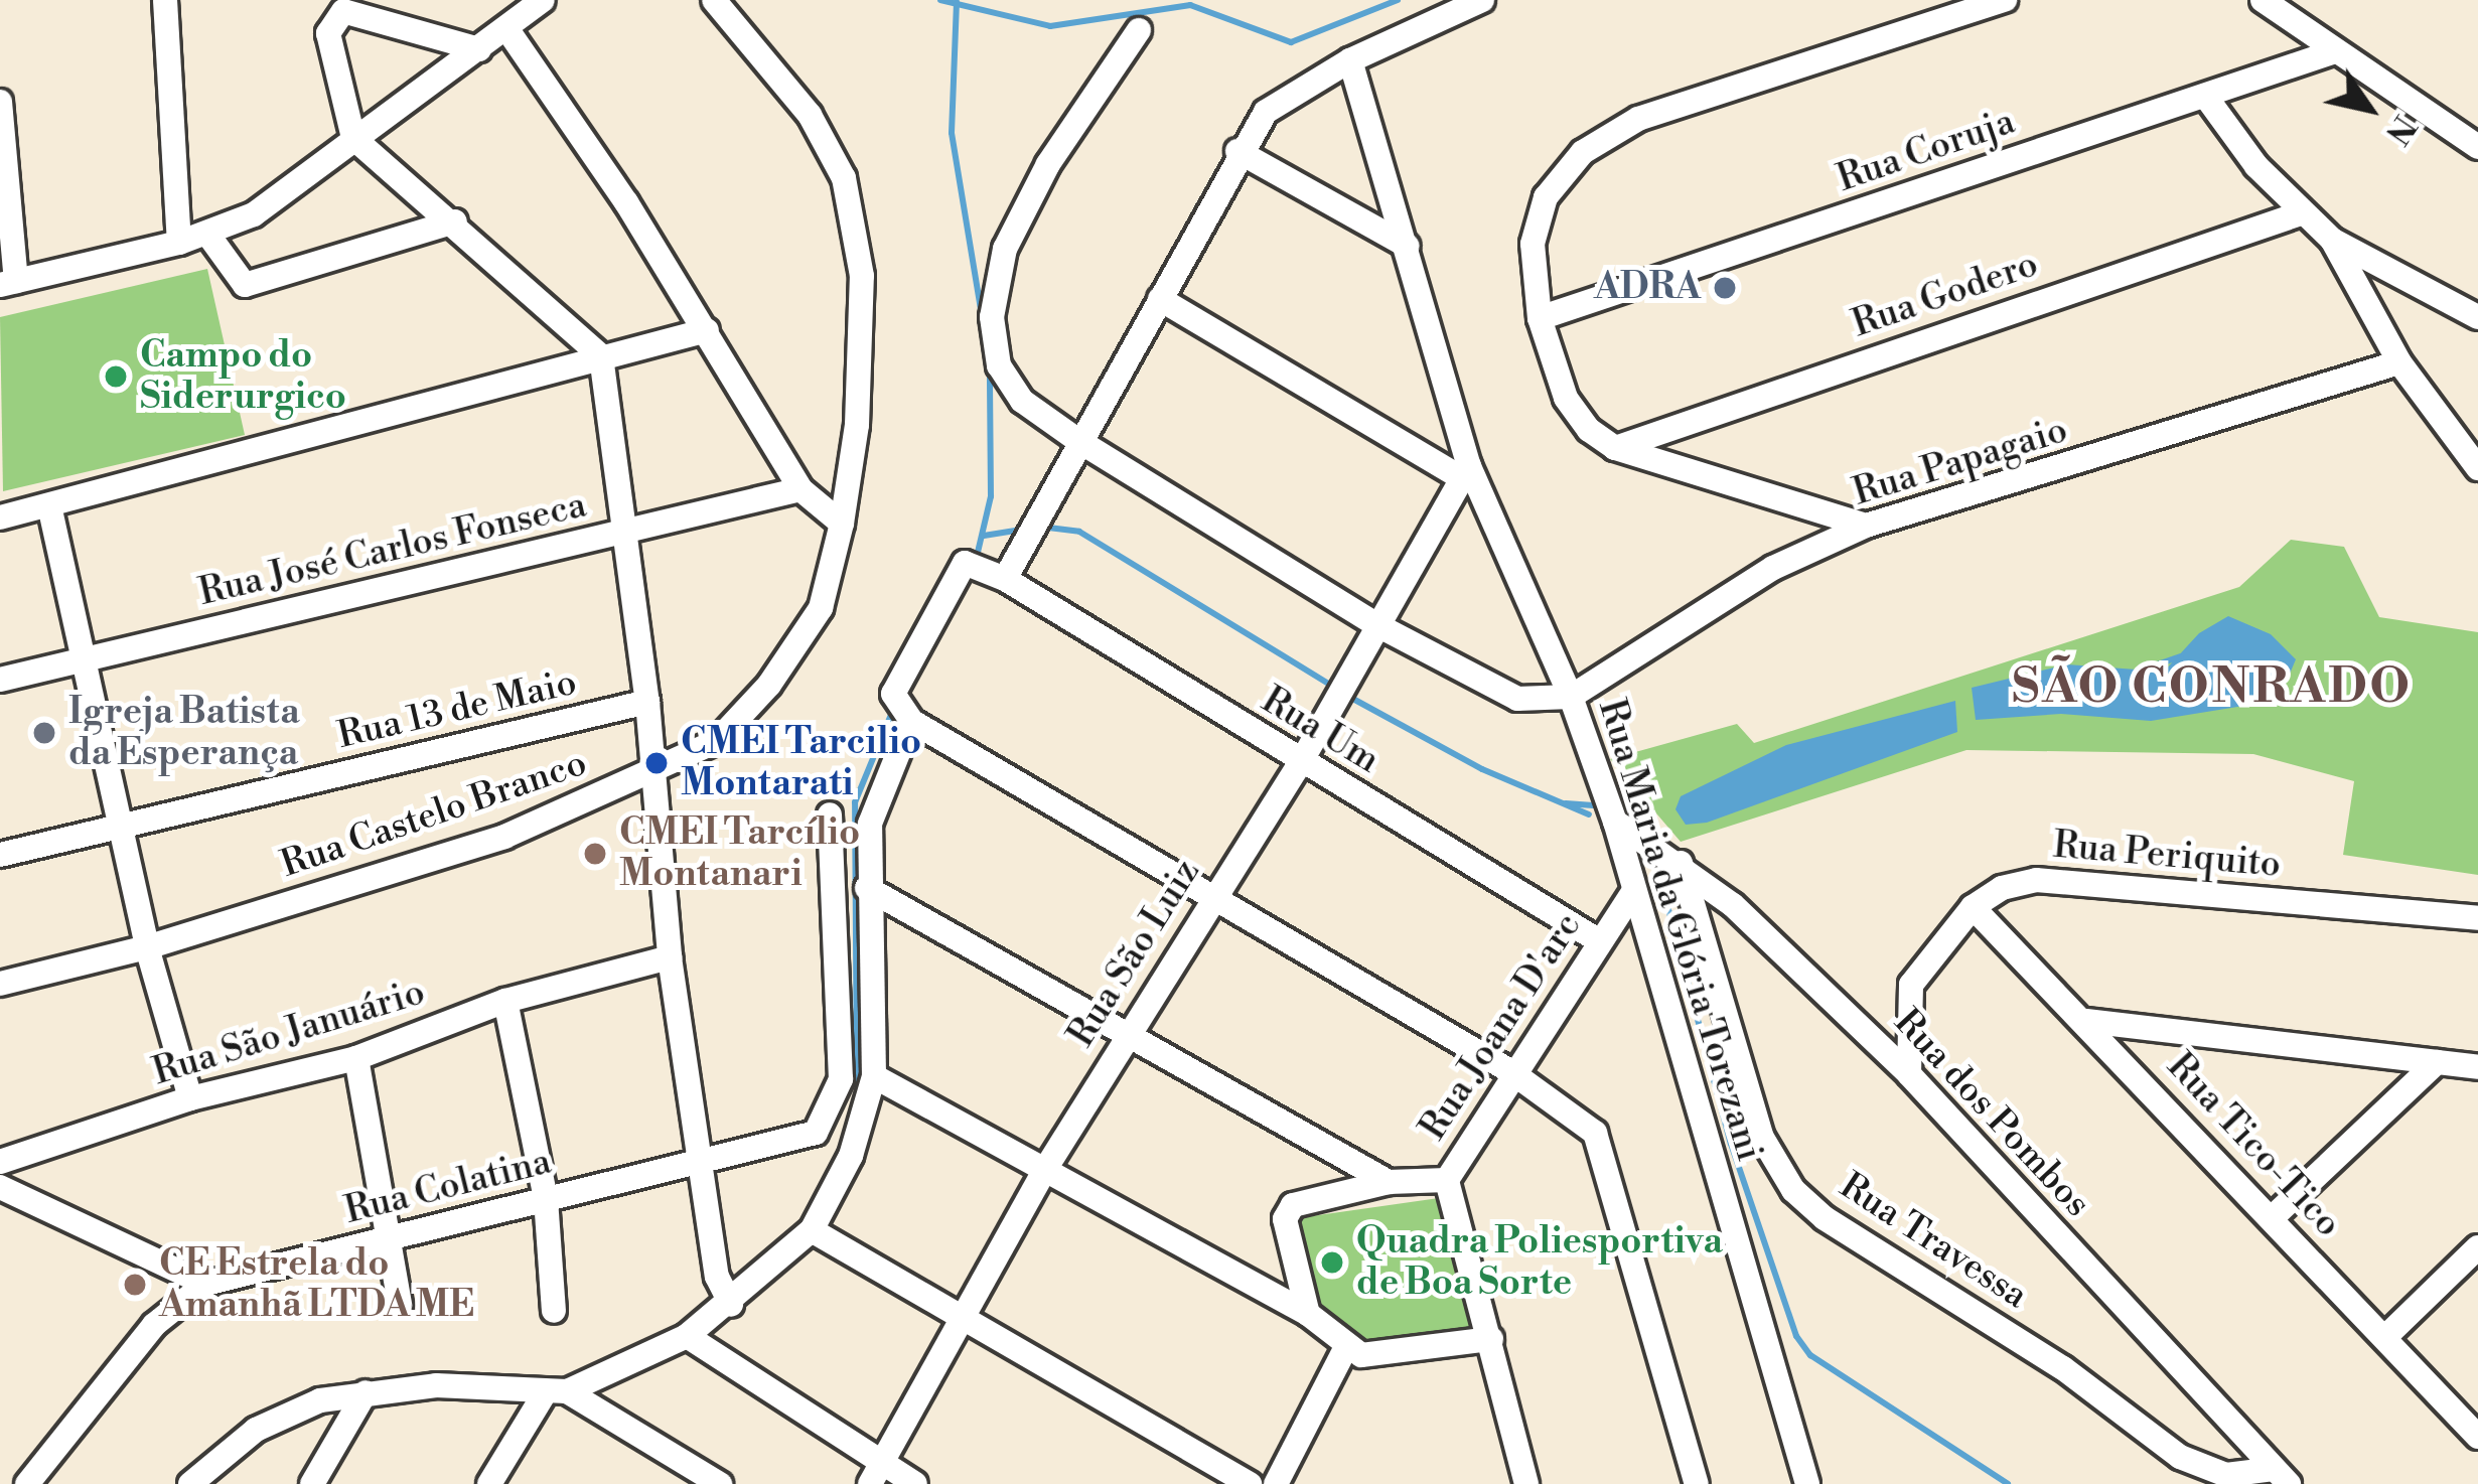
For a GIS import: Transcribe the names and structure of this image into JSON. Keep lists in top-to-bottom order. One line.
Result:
{"streets":{"street":["Rua Coruja","Rua Godero","Rua Papagaio","Rua José Carlos Fonseca","Rua 13 de Maio","Rua Um","Rua Castelo Branco","Rua Periquito","Rua Maria da Glória Torezani","Rua São Luiz","Rua Joana D'arc","Rua São Januário","Rua dos Pombos","Rua Tico-Tico","Rua Colatina","Rua Travessa"]},"crossings":[["Rua Papagaio","Rua Maria da Glória Torezani"],["Rua Um","Rua São Luiz"],["Rua Um","Rua Joana D'arc"],["Rua Periquito","Rua dos Pombos"],["Rua Periquito","Rua Tico-Tico"],["Rua Maria da Glória Torezani","Rua São Luiz"],["Rua Maria da Glória Torezani","Rua Joana D'arc"],["Rua Maria da Glória Torezani","Rua dos Pombos"],["Rua dos Pombos","Rua Travessa"]],"districts":["SÃO CONRADO"],"places":["ADRA","Campo do Siderurgico","Igreja Batista da Esperança","CMEI Tarcilio Montarati","CMEI Tarcílio Montanari","Quadra Poliesportiva de Boa Sorte","CE Estrela do Amanhã LTDA ME"],"north":"bottom right"}
